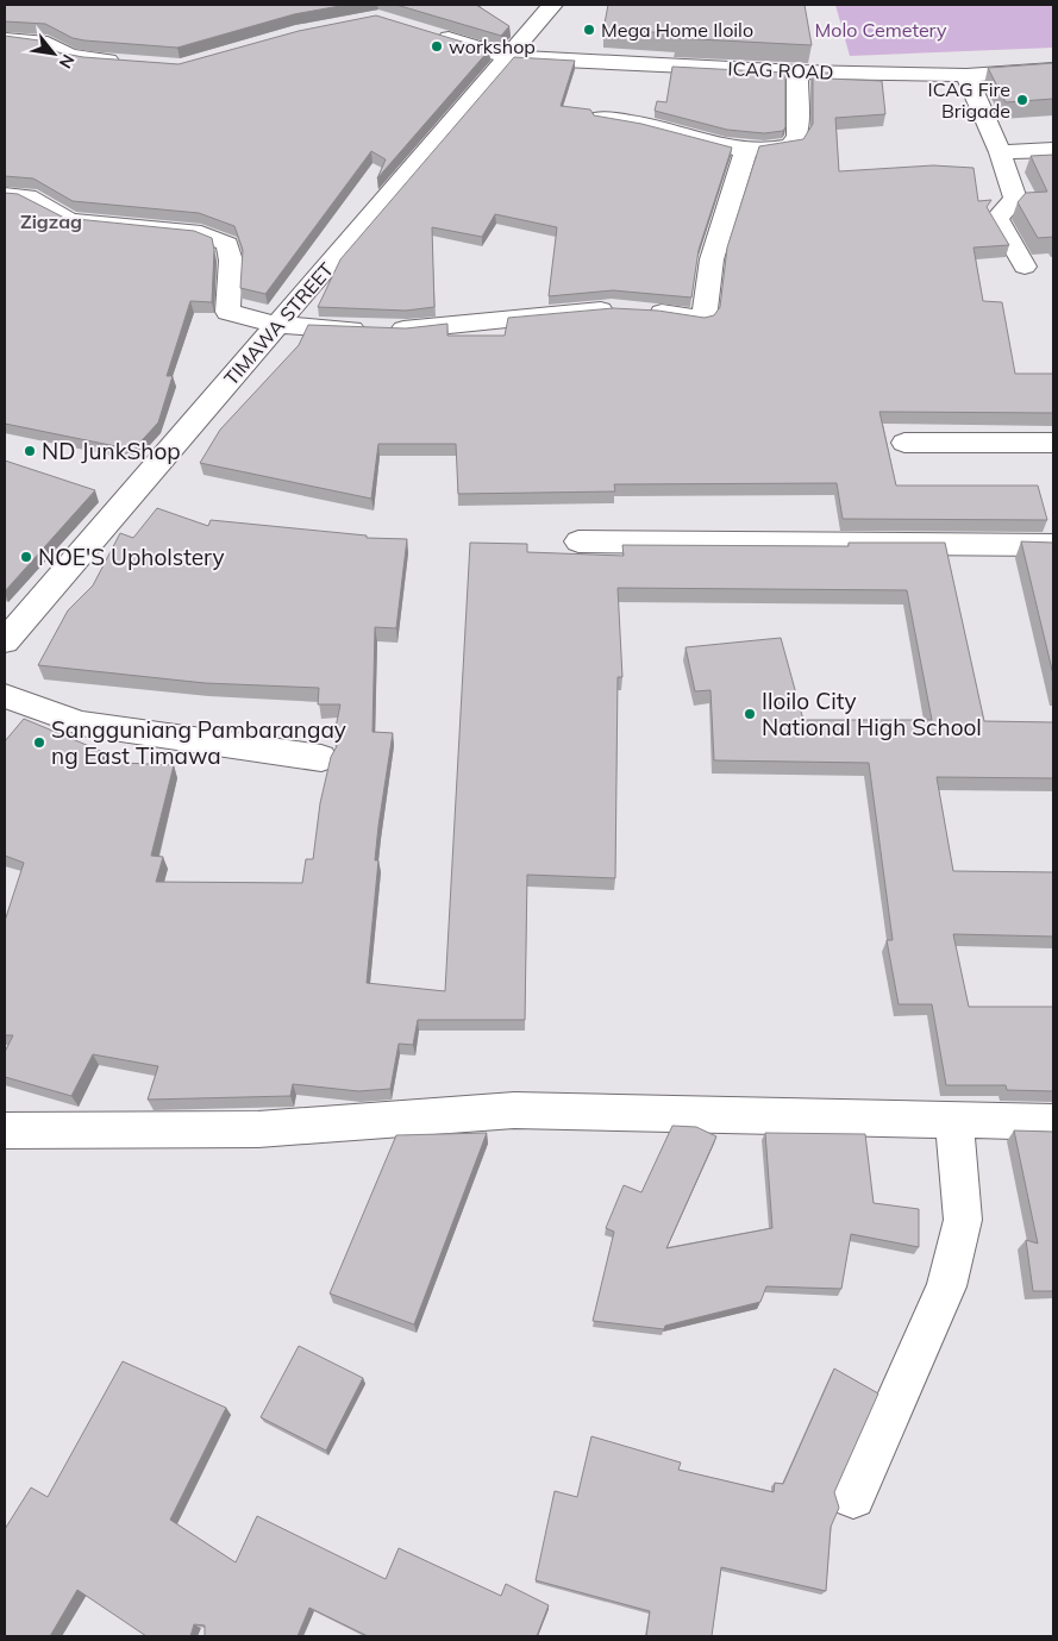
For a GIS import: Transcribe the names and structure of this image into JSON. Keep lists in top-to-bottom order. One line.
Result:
{"streets":{"street":["ICAG ROAD","TIMAWA STREET"]},"crossings":[["ICAG ROAD","TIMAWA STREET"]],"districts":["Zigzag"],"parks":["Molo Cemetery"],"places":["Mega Home Iloilo","workshop","ICAG Fire Brigade","ND JunkShop","NOE'S Upholstery","Iloilo City National High School","Sangguniang Pambarangay ng East Timawa"],"north":"bottom right"}
